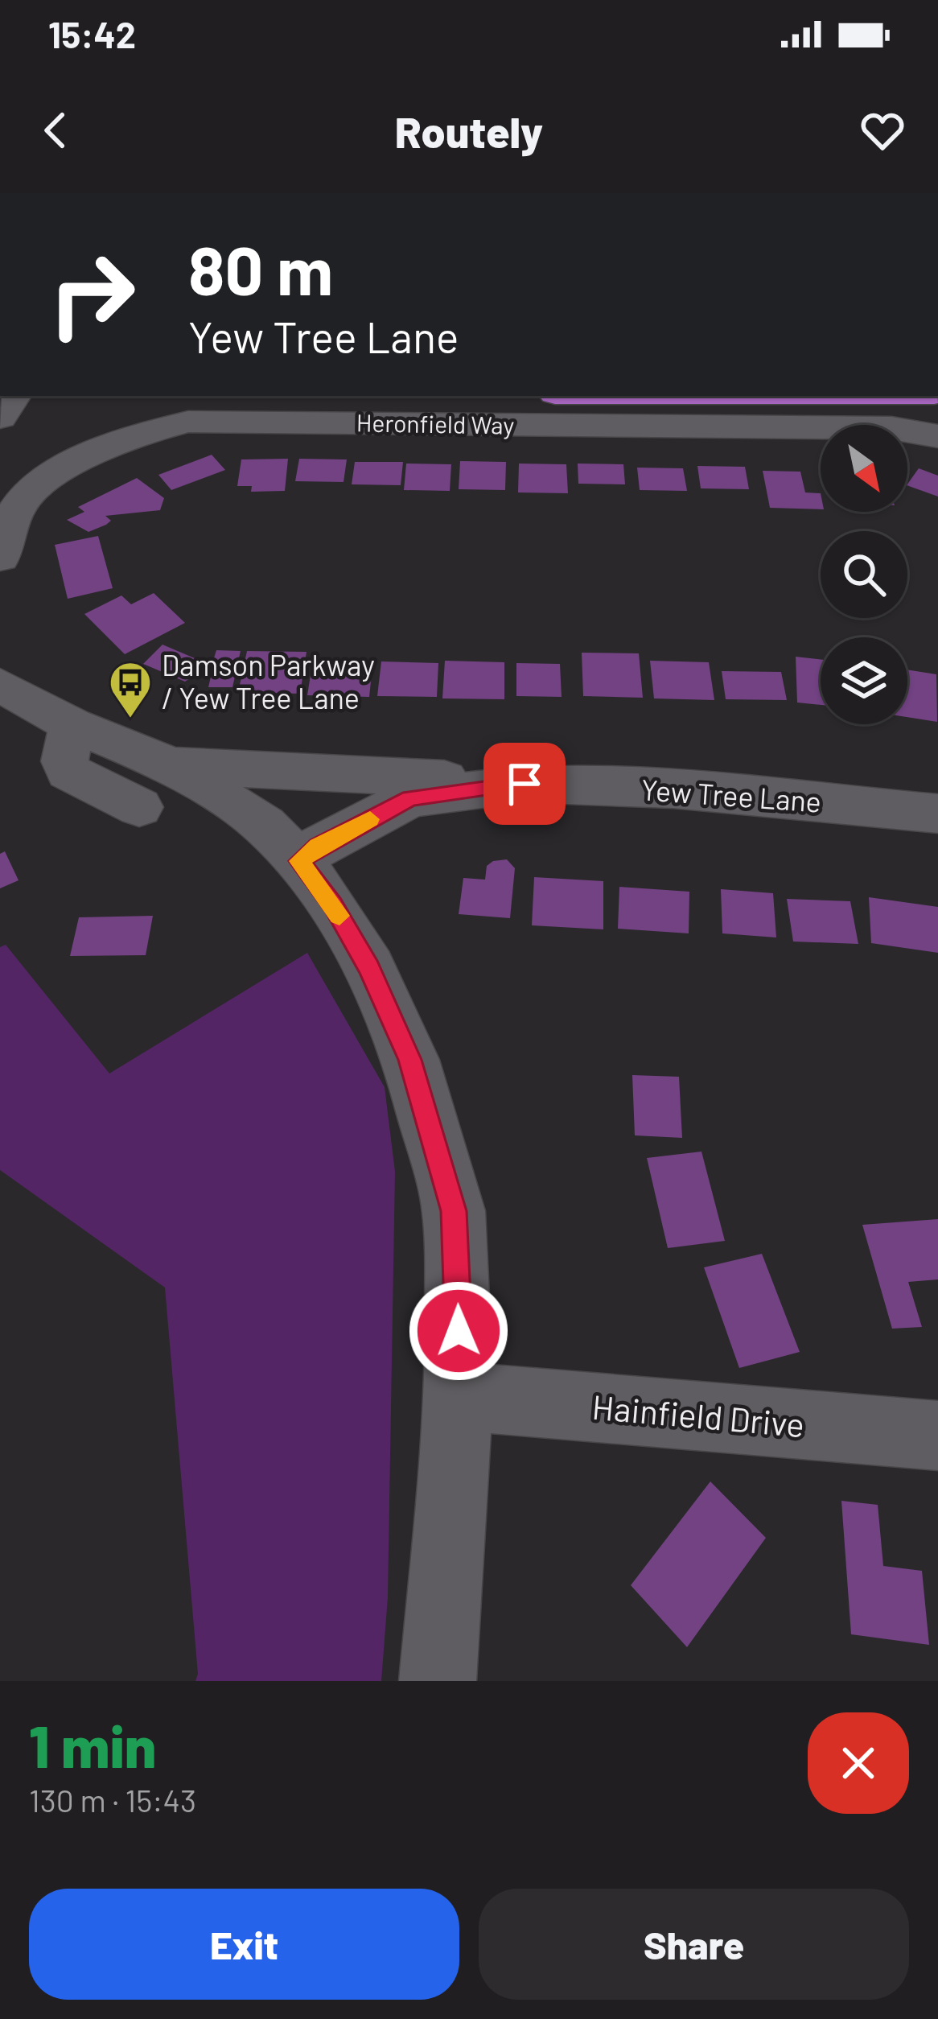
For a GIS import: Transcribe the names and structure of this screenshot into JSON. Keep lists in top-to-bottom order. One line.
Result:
{"streets":{"street":["Heronfield Way","Yew Tree Lane","Hainfield Drive"]},"places":{"bus stop":["Damson Parkway / Yew Tree Lane"]},"north":"bottom right","page":{"status":"15:42","header":"Routely","turn":["80 m","Yew Tree Lane"],"heading":["1 min","130 m · 15:43"],"buttons":["Exit","Share"]}}
